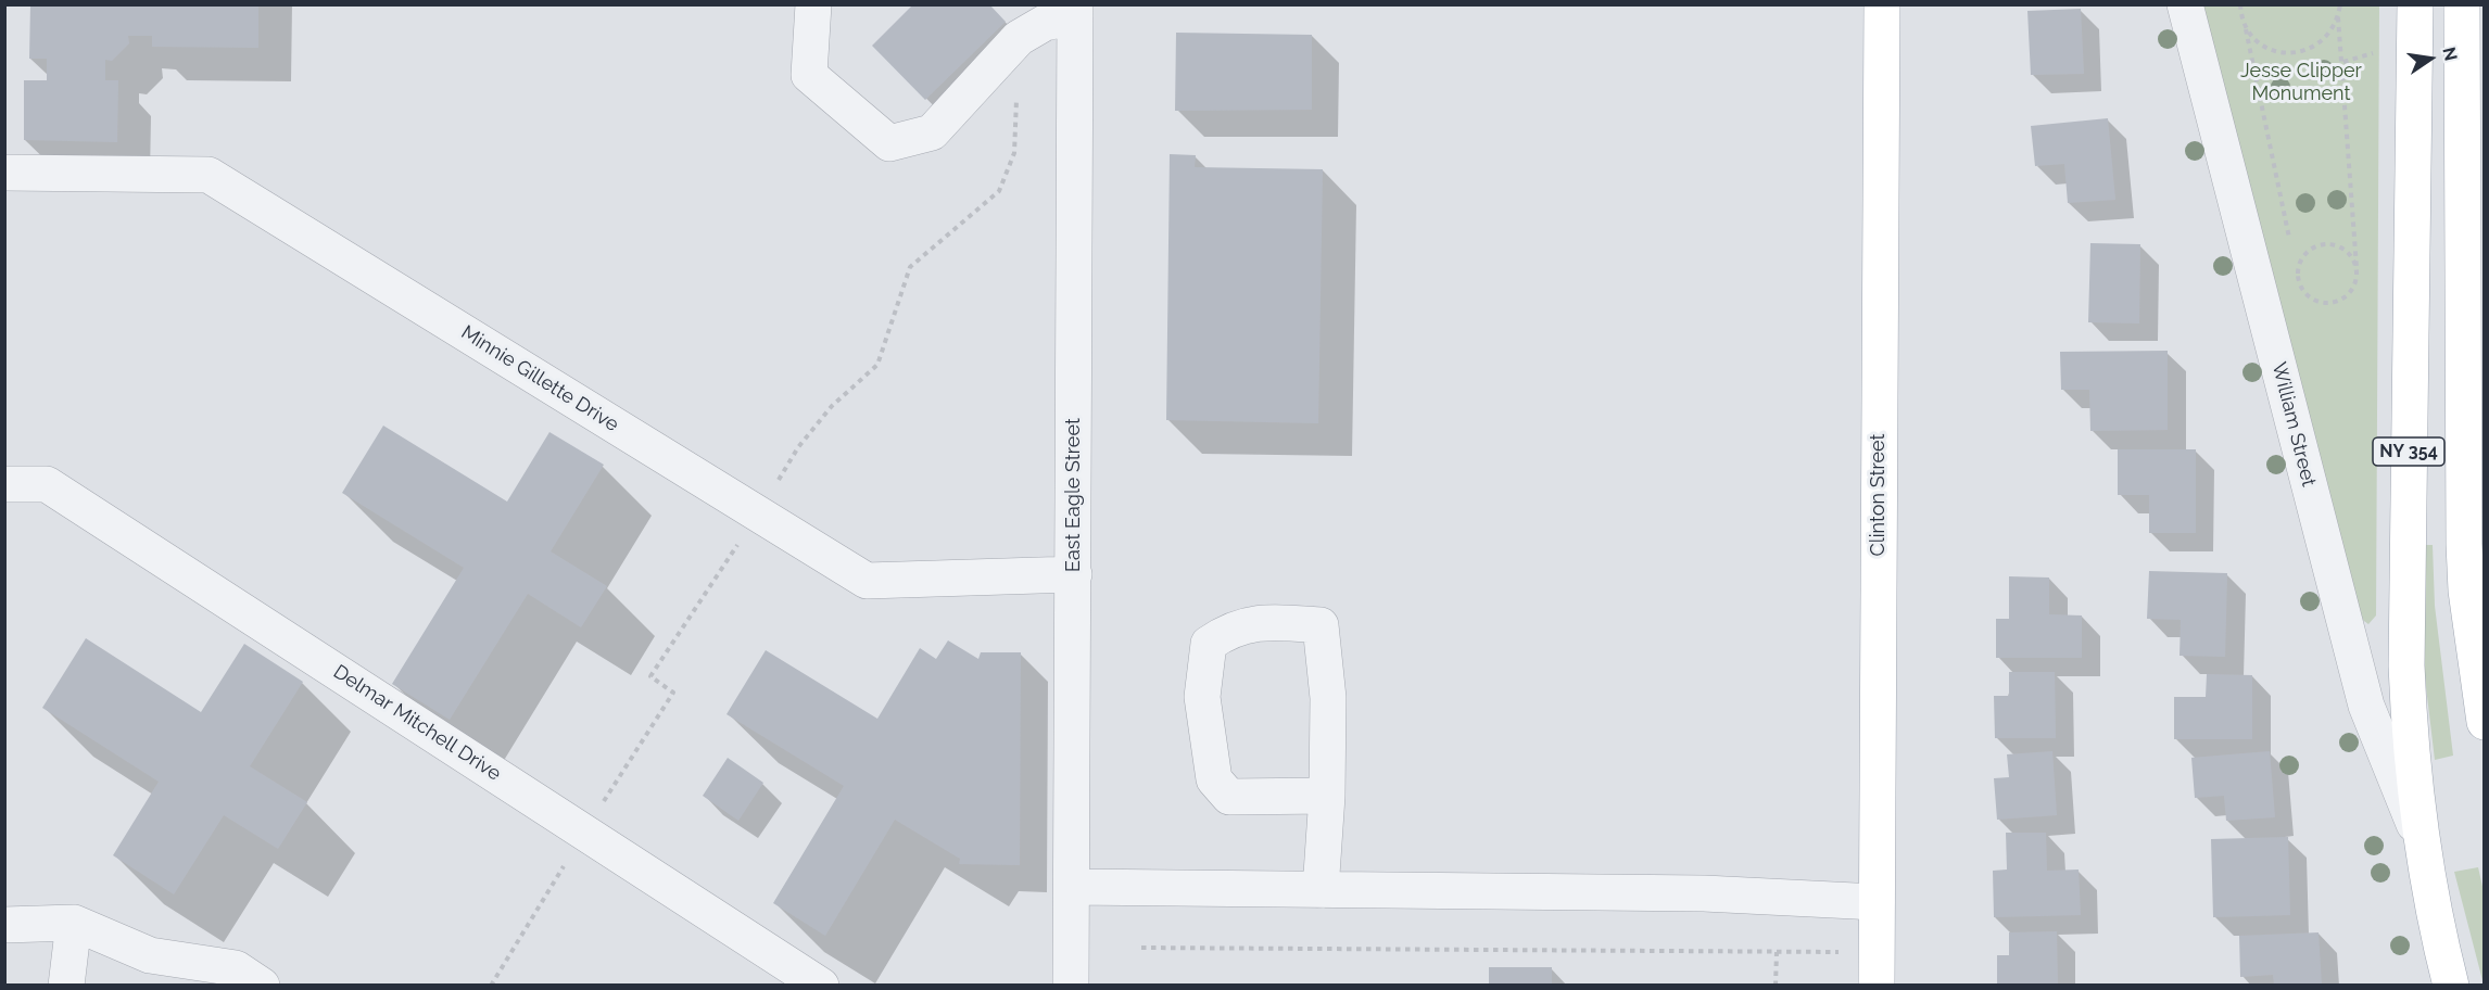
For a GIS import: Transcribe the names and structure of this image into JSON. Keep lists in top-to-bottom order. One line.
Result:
{"streets":{"main road":["William Street","NY 354","Clinton Street"],"street":["Minnie Gillette Drive","East Eagle Street","Delmar Mitchell Drive"]},"crossings":[["Minnie Gillette Drive","East Eagle Street"]],"parks":["Jesse Clipper Monument"],"north":"right"}
